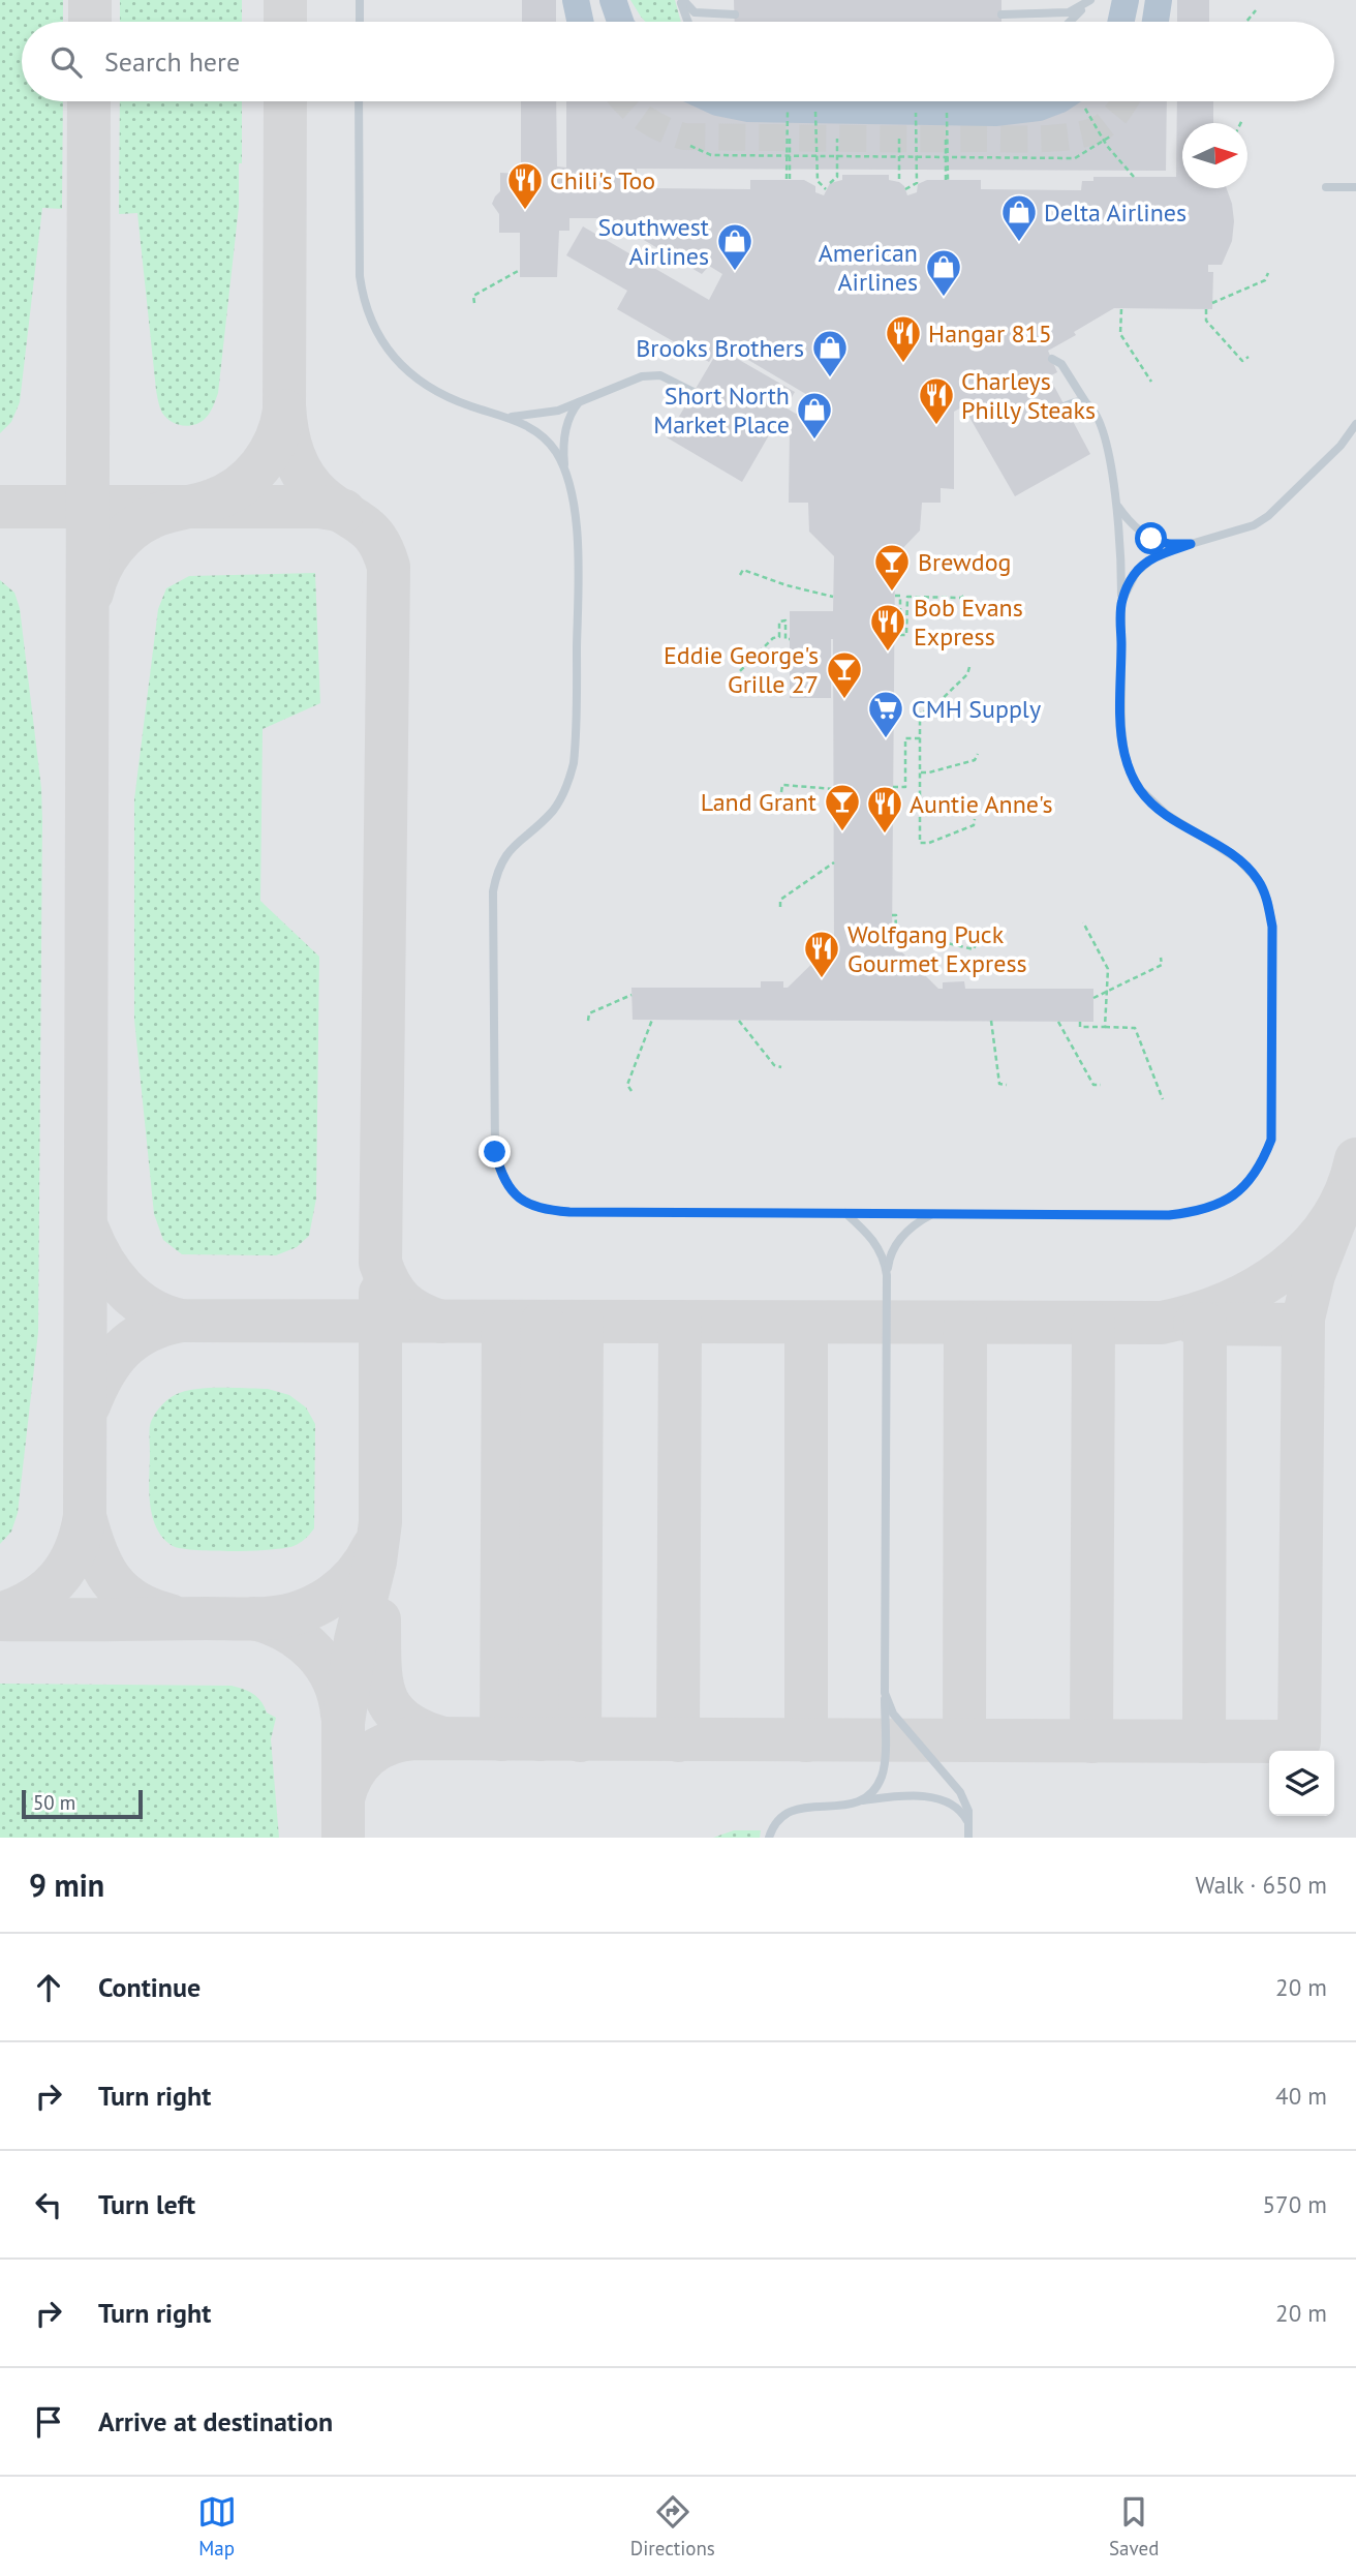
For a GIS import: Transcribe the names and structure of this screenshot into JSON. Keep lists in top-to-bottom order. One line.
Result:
{"places":{"restaurant":["Chili's Too","Hangar 815","Charleys Philly Steaks","Bob Evans Express","Auntie Anne's","Wolfgang Puck Gourmet Express"],"shop":["Delta Airlines","Southwest Airlines","American Airlines","Brooks Brothers","Short North Market Place"],"bar":["Brewdog","Eddie George's Grille 27","Land Grant"],"supermarket":["CMH Supply"]},"scale_bar":"50 m","north":"right","page":{"search":"Search here","scale":"50 m","heading":["9 min","Walk · 650 m"],"list":[["Continue","20 m"],["Turn right","40 m"],["Turn left","570 m"],["Turn right","20 m"],"Arrive at destination"],"nav":["Map","Directions","Saved"]}}
